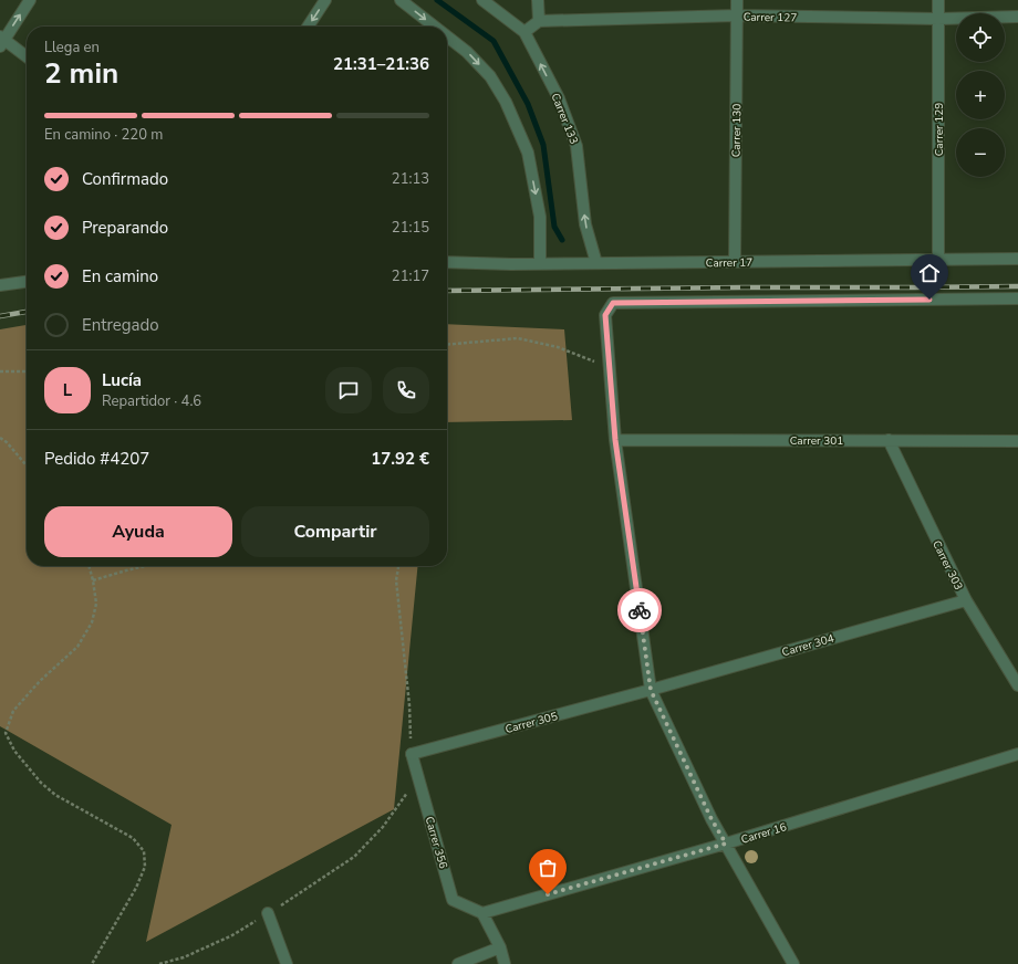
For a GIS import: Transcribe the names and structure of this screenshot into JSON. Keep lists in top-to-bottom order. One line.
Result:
{"streets":{"street":["Carrer 127","Carrer 133","Carrer 129","Carrer 130","Carrer 17","Carrer 301","Carrer 303","Carrer 304","Carrer 305","Carrer 16","Carrer 356"]},"crossings":[["Carrer 127","Carrer 129"],["Carrer 127","Carrer 130"],["Carrer 133","Carrer 17"],["Carrer 129","Carrer 17"],["Carrer 130","Carrer 17"],["Carrer 301","Carrer 303"],["Carrer 303","Carrer 304"],["Carrer 304","Carrer 305"],["Carrer 305","Carrer 356"],["Carrer 16","Carrer 356"]],"page":{"map_buttons":["+","−"],"heading":["2 min","Llega en","21:31–21:36"],"panel":["Lucía","Repartidor · 4.6","Pedido #4207","17.92 €"],"bar":"En camino · 220 m","list":[["Confirmado","21:13"],["Preparando","21:15"],["En camino","21:17"],"Entregado"],"round":"L","buttons":["Ayuda","Compartir"]}}
